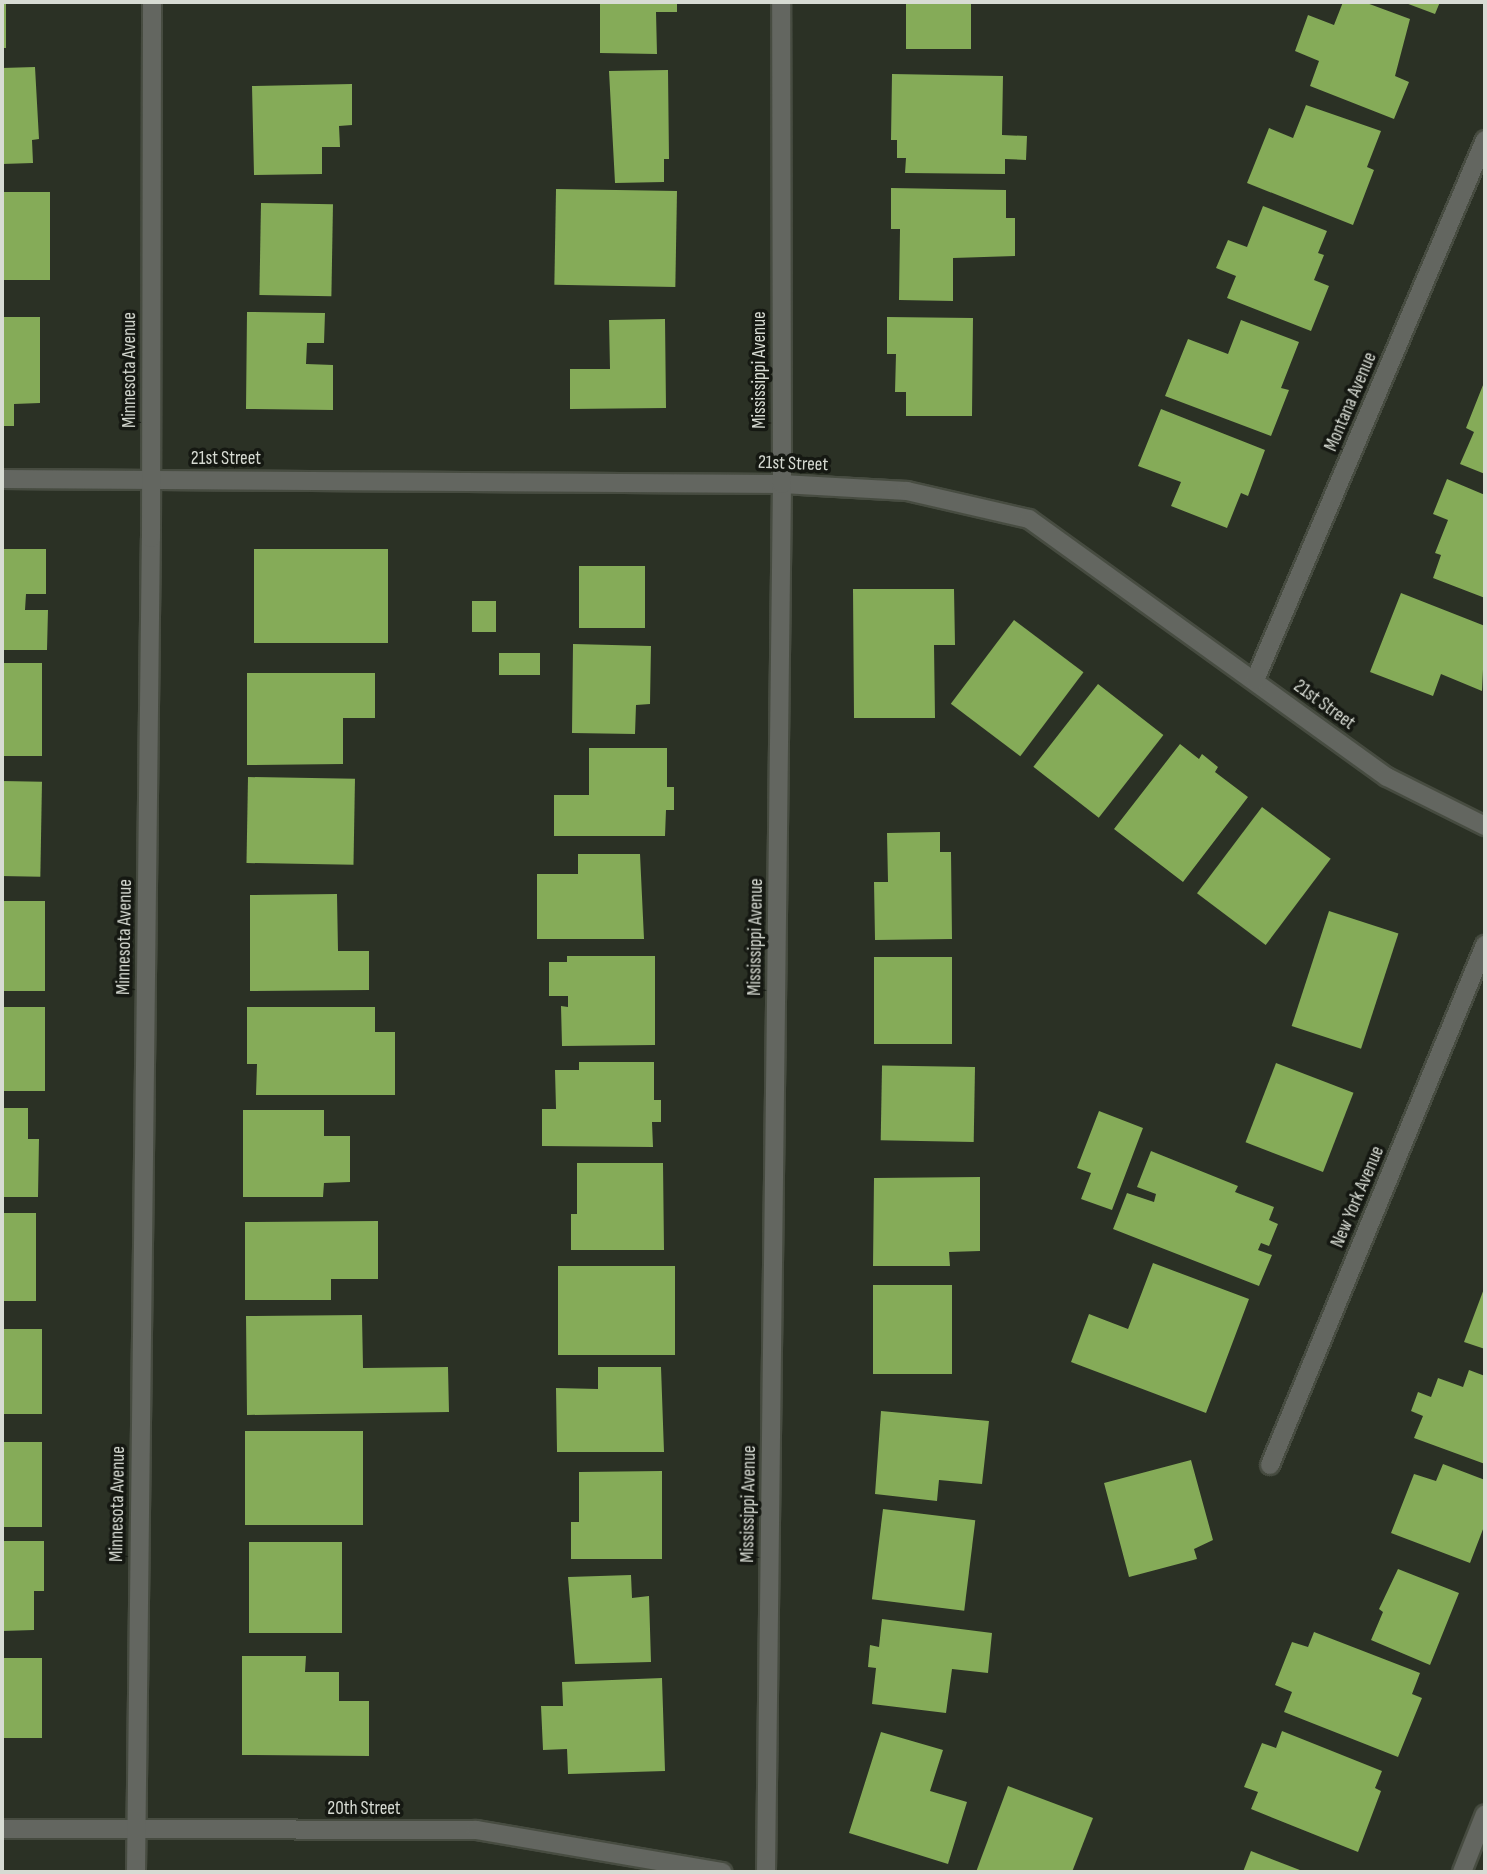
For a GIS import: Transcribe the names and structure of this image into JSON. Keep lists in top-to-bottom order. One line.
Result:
{"streets":{"street":["Minnesota Avenue","Mississippi Avenue","Montana Avenue","21st Street","New York Avenue","20th Street"]},"crossings":[["Minnesota Avenue","21st Street"],["Minnesota Avenue","20th Street"],["Mississippi Avenue","21st Street"],["Montana Avenue","21st Street"]]}
